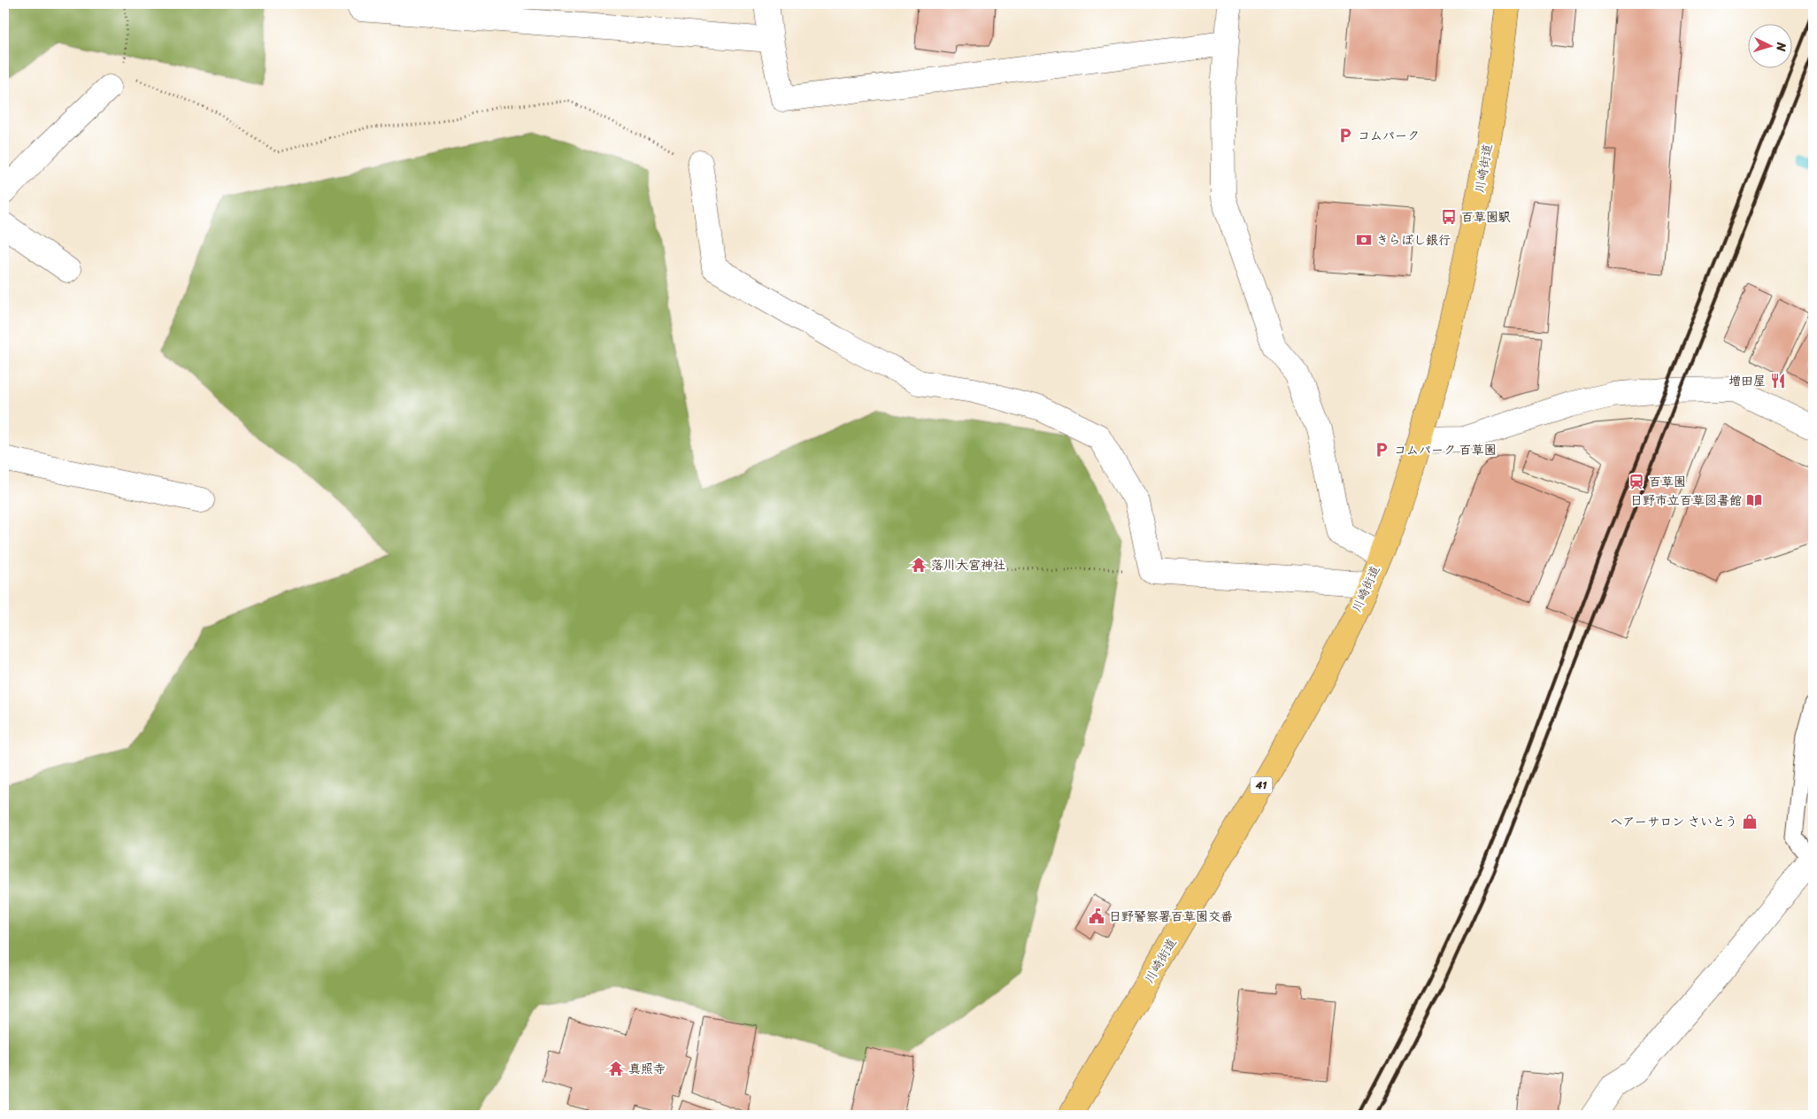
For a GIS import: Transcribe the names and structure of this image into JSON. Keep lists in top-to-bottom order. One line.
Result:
{"streets":{"main road":["川崎街道","41"]},"places":{"parking":["コムパーク","コムパーク 百草園"],"bus stop":["百草園駅"],"bank":["きらぼし銀行"],"restaurant":["増田屋"],"station":["百草園"],"library":["日野市立百草図書館"],"temple":["落川大宮神社","真照寺"],"shop":["ヘアーサロン さいとう"],"public building":["日野警察署百草園交番"]},"north":"right"}
